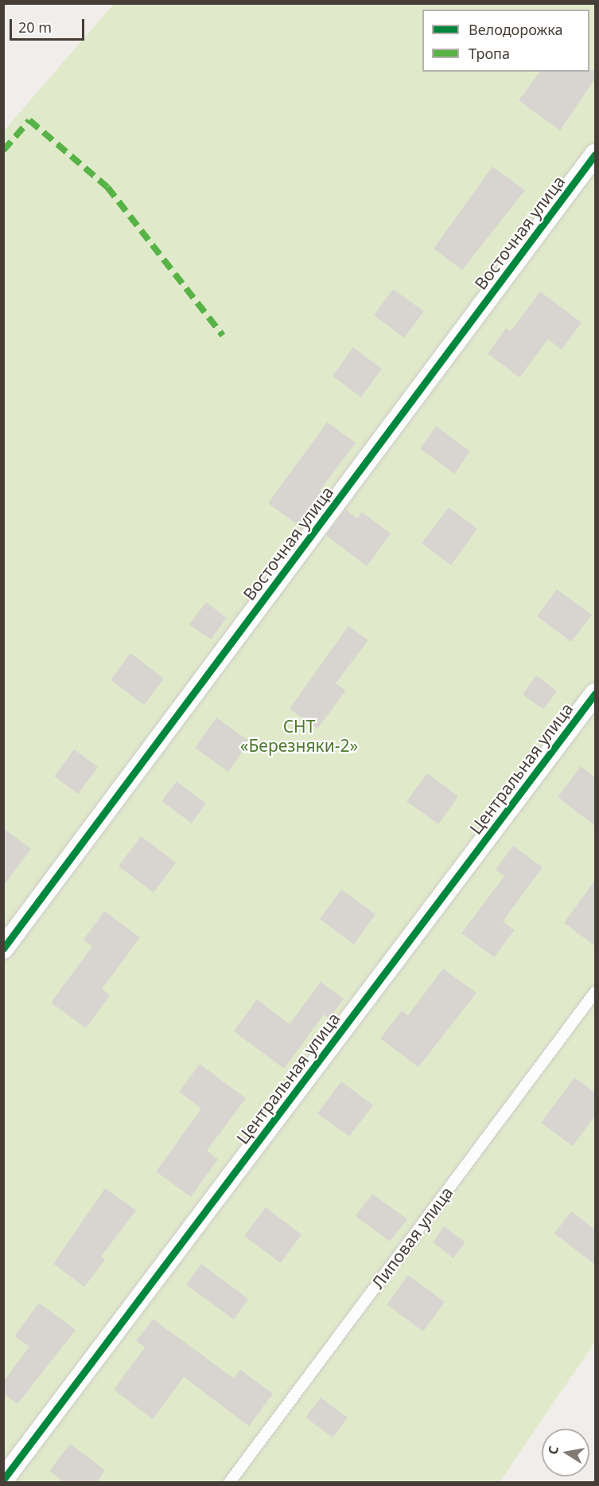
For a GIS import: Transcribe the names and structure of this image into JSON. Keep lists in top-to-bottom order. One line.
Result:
{"streets":{"street":["Восточная улица","Центральная улица"],"lane":["Липовая улица"]},"parks":["СНТ «Березняки-2»"],"legend":["Велодорожка","Тропа"],"scale_bar":"20 m","north":"left"}
